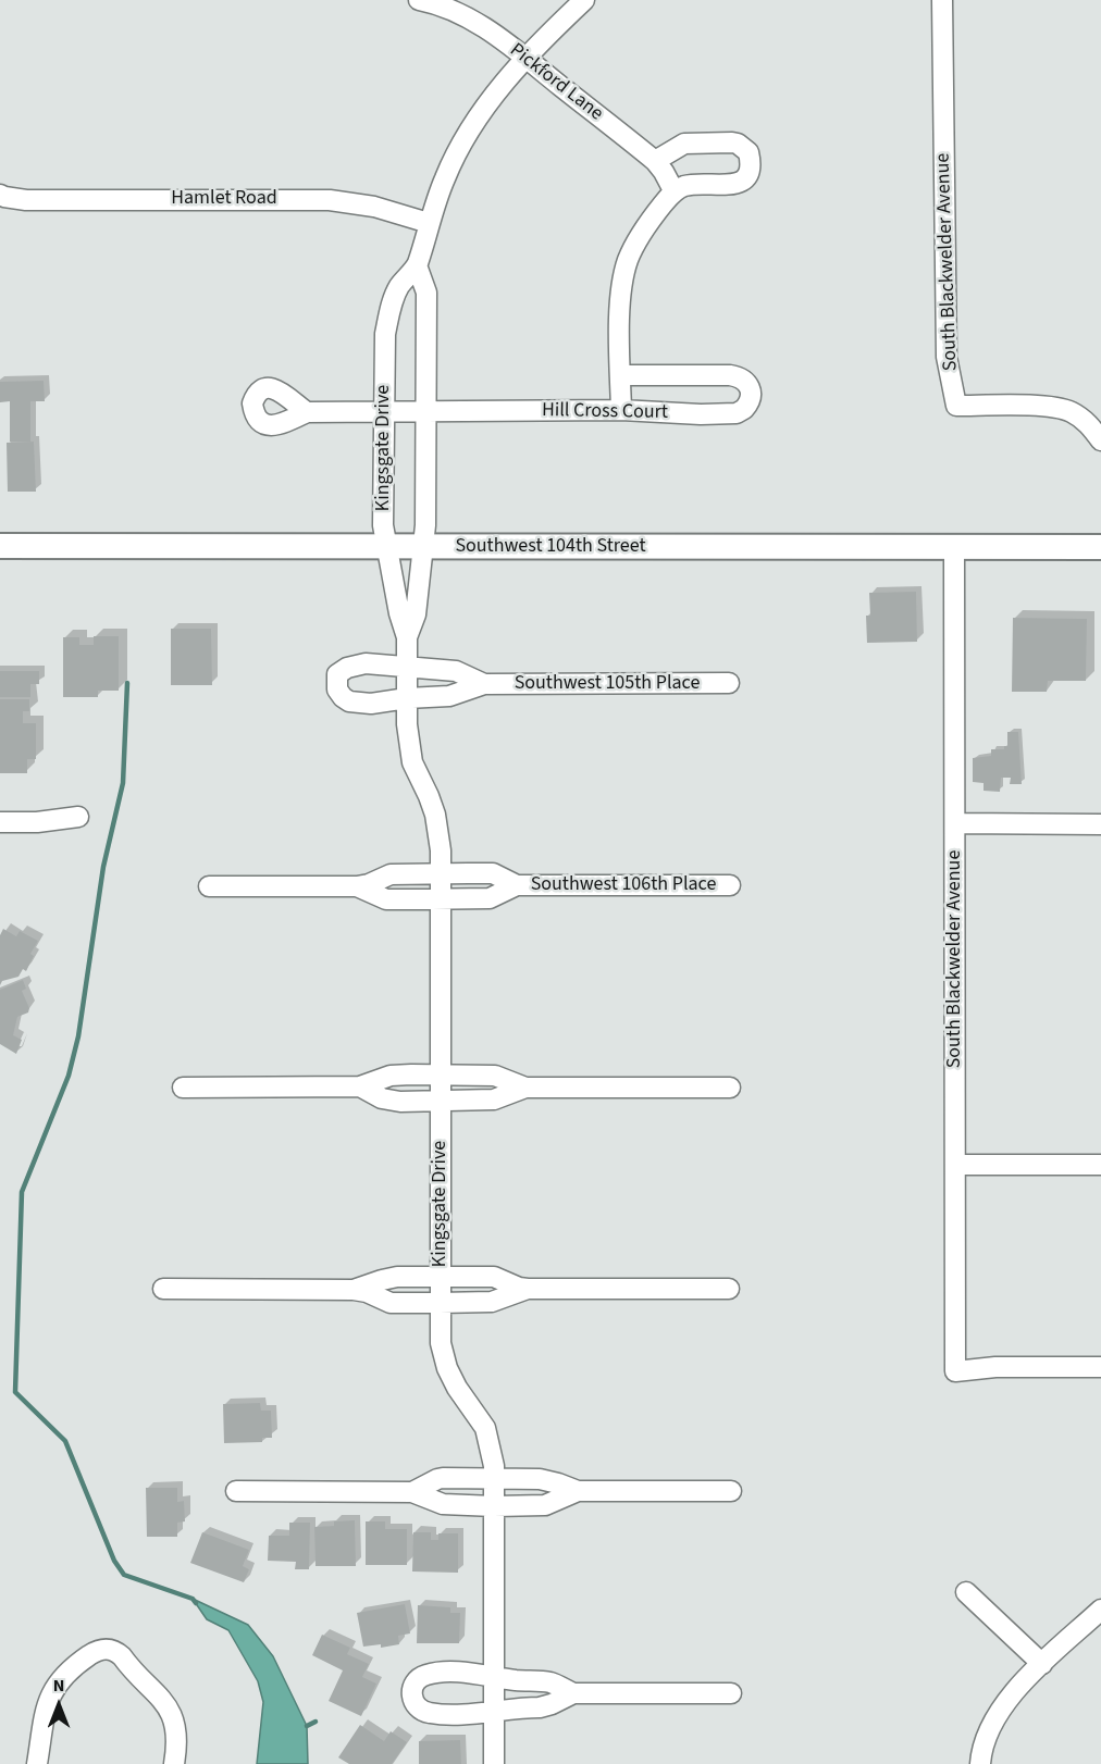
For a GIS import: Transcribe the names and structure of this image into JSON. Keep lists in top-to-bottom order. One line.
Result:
{"streets":{"main road":["Southwest 104th Street"],"street":["Pickford Lane","Hamlet Road","South Blackwelder Avenue","Hill Cross Court","Kingsgate Drive","Southwest 105th Place","Southwest 106th Place"]},"crossings":[["Pickford Lane","Kingsgate Drive"],["Hamlet Road","Kingsgate Drive"],["South Blackwelder Avenue","Southwest 104th Street"],["Hill Cross Court","Kingsgate Drive"],["Kingsgate Drive","Southwest 104th Street"],["Kingsgate Drive","Southwest 105th Place"],["Kingsgate Drive","Southwest 106th Place"]],"north":"top"}
